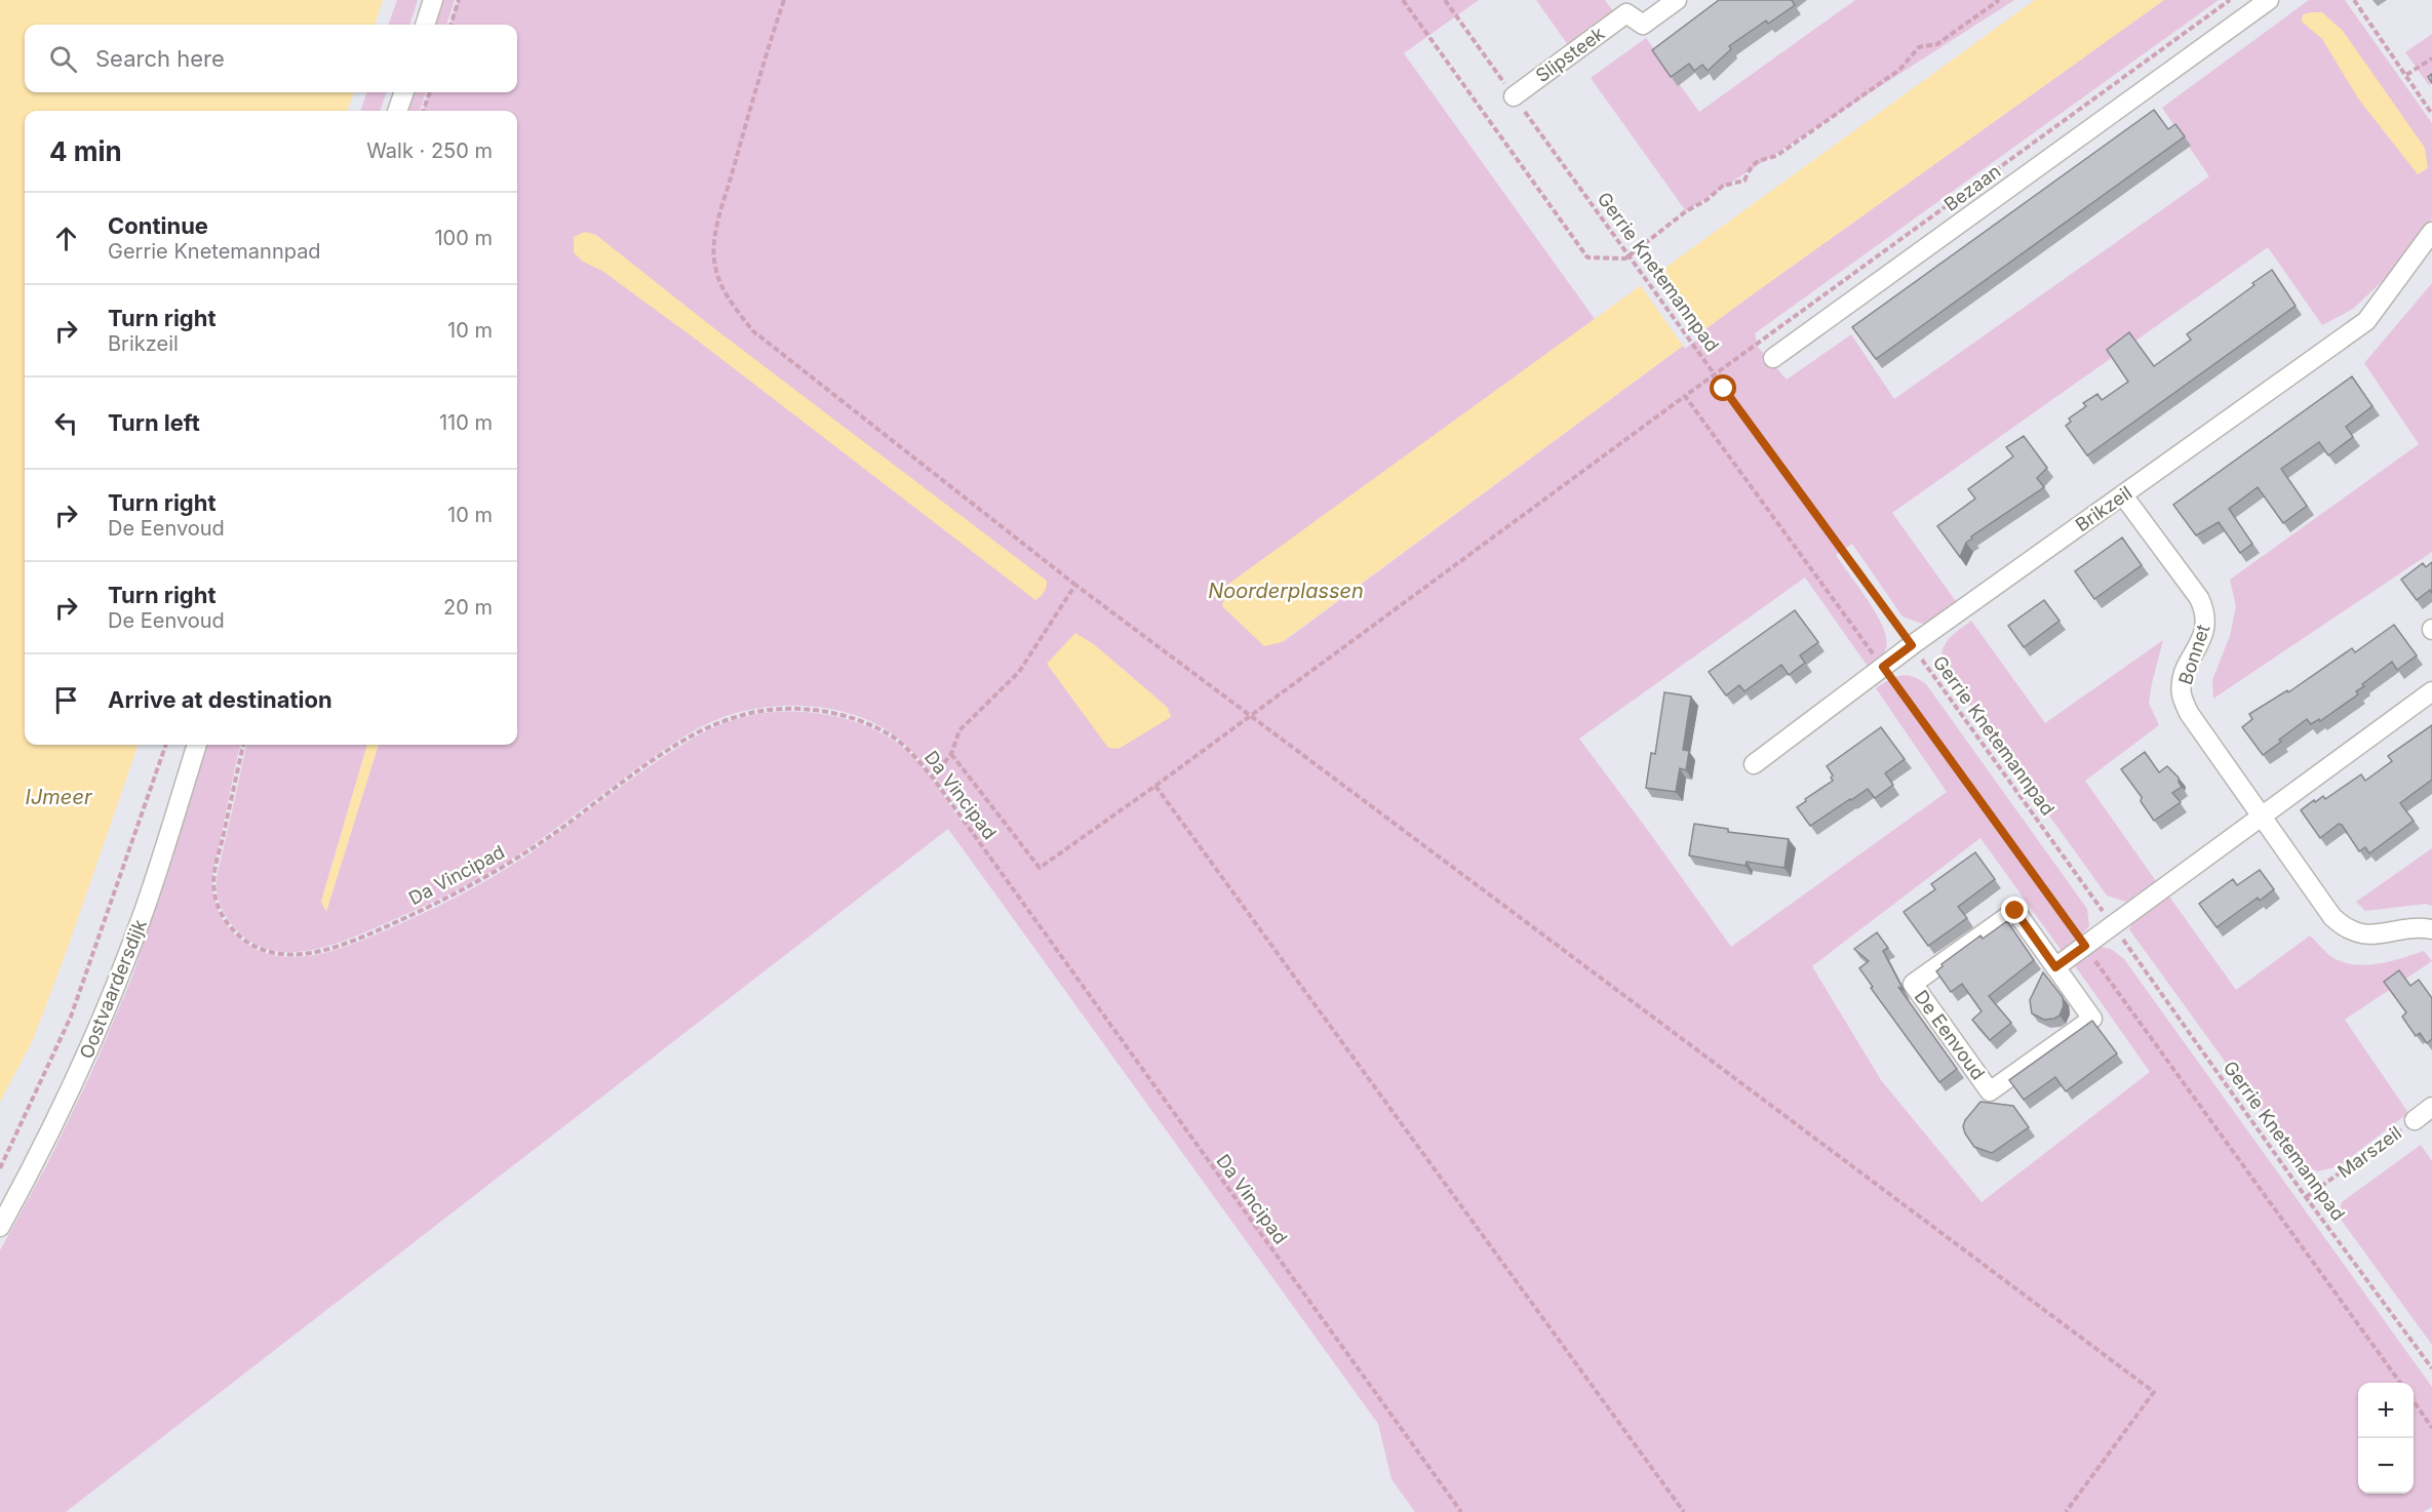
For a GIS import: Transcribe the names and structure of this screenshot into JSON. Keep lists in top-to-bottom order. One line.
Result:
{"streets":{"street":["Slipsteek","Bezaan","Brikzeil","Bonnet","Oostvaardersdijk","De Eenvoud","Marszeil"],"path":["Gerrie Knetemannpad","Da Vincipad"]},"crossings":[["Slipsteek","Gerrie Knetemannpad"],["Bezaan","Gerrie Knetemannpad"],["Gerrie Knetemannpad","Brikzeil"],["Gerrie Knetemannpad","Marszeil"],["Brikzeil","Bonnet"]],"water":["Noorderplassen","IJmeer"],"page":{"search":"Search here","heading":["4 min","Walk · 250 m"],"list":[["Continue","Gerrie Knetemannpad","100 m"],["Turn right","Brikzeil","10 m"],["Turn left","110 m"],["Turn right","De Eenvoud","10 m"],["Turn right","De Eenvoud","20 m"],"Arrive at destination"],"map_buttons":["+","−"]}}
